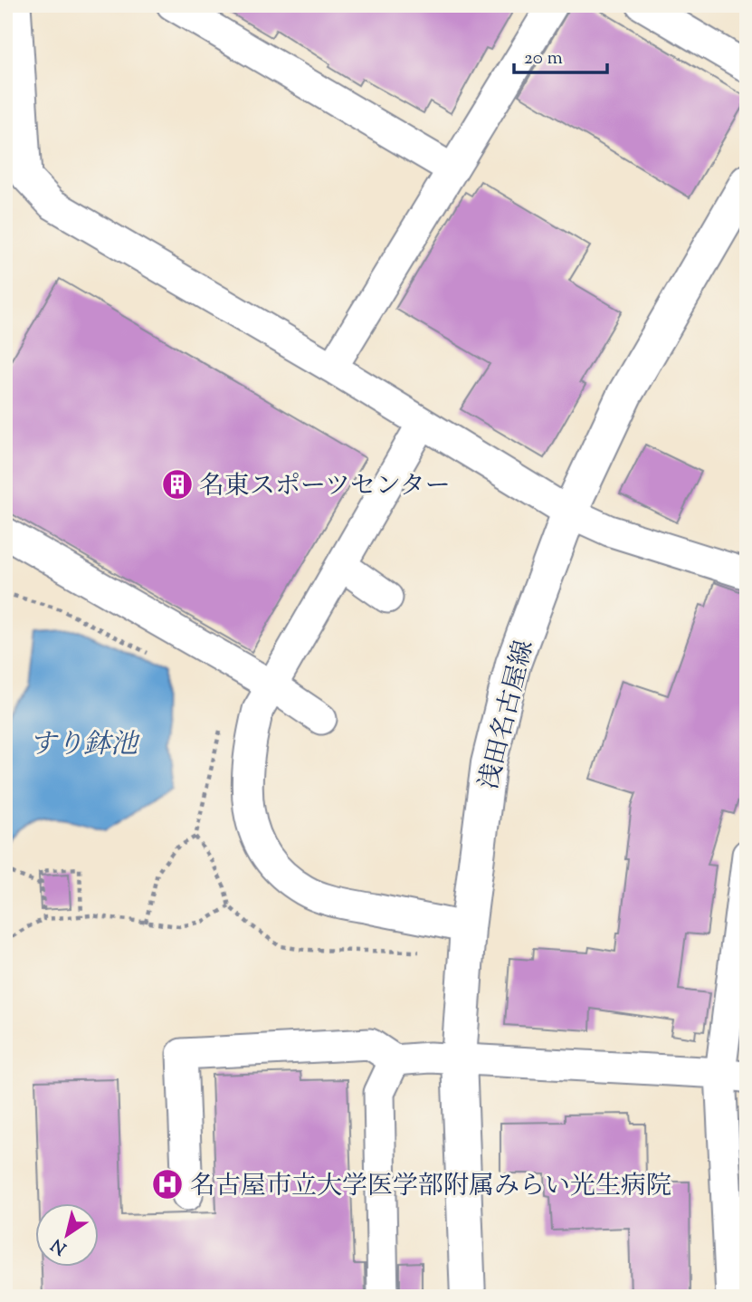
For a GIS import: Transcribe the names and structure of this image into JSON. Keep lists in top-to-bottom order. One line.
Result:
{"streets":{"main road":["浅田名古屋線"]},"water":["すり鉢池"],"places":{"building":["名東スポーツセンター"],"hospital":["名古屋市立大学医学部附属みらい光生病院"]},"scale_bar":"20 m","north":"bottom left"}
